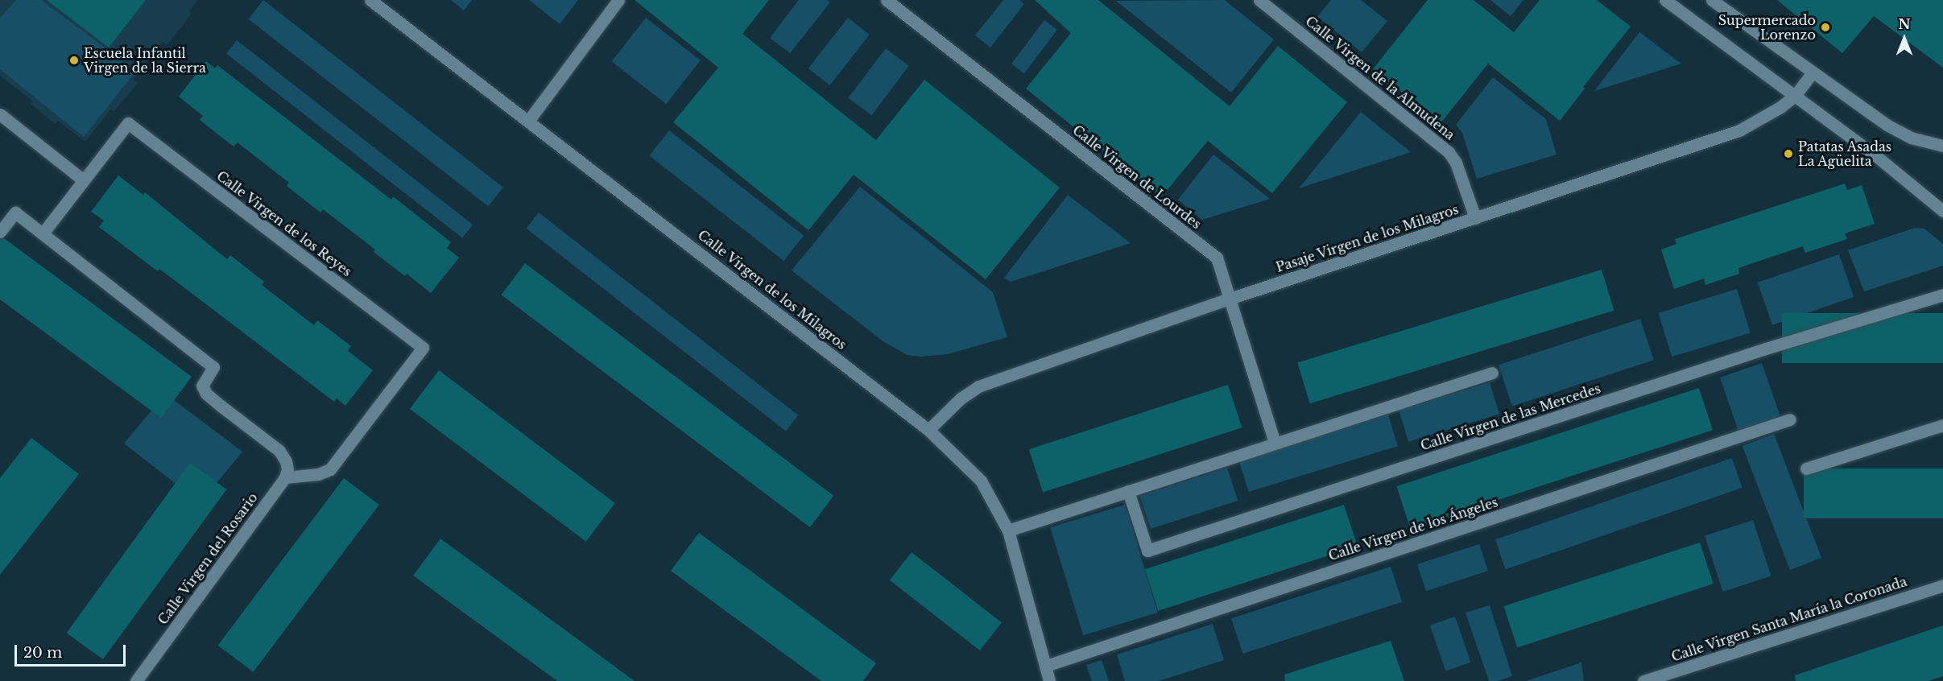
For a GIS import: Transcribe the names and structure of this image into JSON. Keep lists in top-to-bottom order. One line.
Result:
{"streets":{"street":["Calle Virgen de la Almudena","Calle Virgen de Lourdes","Calle Virgen de los Reyes","Pasaje Virgen de los Milagros","Calle Virgen de los Milagros","Calle Virgen de las Mercedes","Calle Virgen de los Ángeles","Calle Virgen del Rosario","Calle Virgen Santa María la Coronada"]},"crossings":[["Calle Virgen de la Almudena","Pasaje Virgen de los Milagros"],["Calle Virgen de Lourdes","Pasaje Virgen de los Milagros"],["Calle Virgen de los Reyes","Calle Virgen del Rosario"],["Pasaje Virgen de los Milagros","Calle Virgen de los Milagros"],["Calle Virgen de los Milagros","Calle Virgen de los Ángeles"]],"places":["Supermercado Lorenzo","Escuela Infantil Virgen de la Sierra","Patatas Asadas La Agüelita"],"scale_bar":"20 m","north":"top"}
